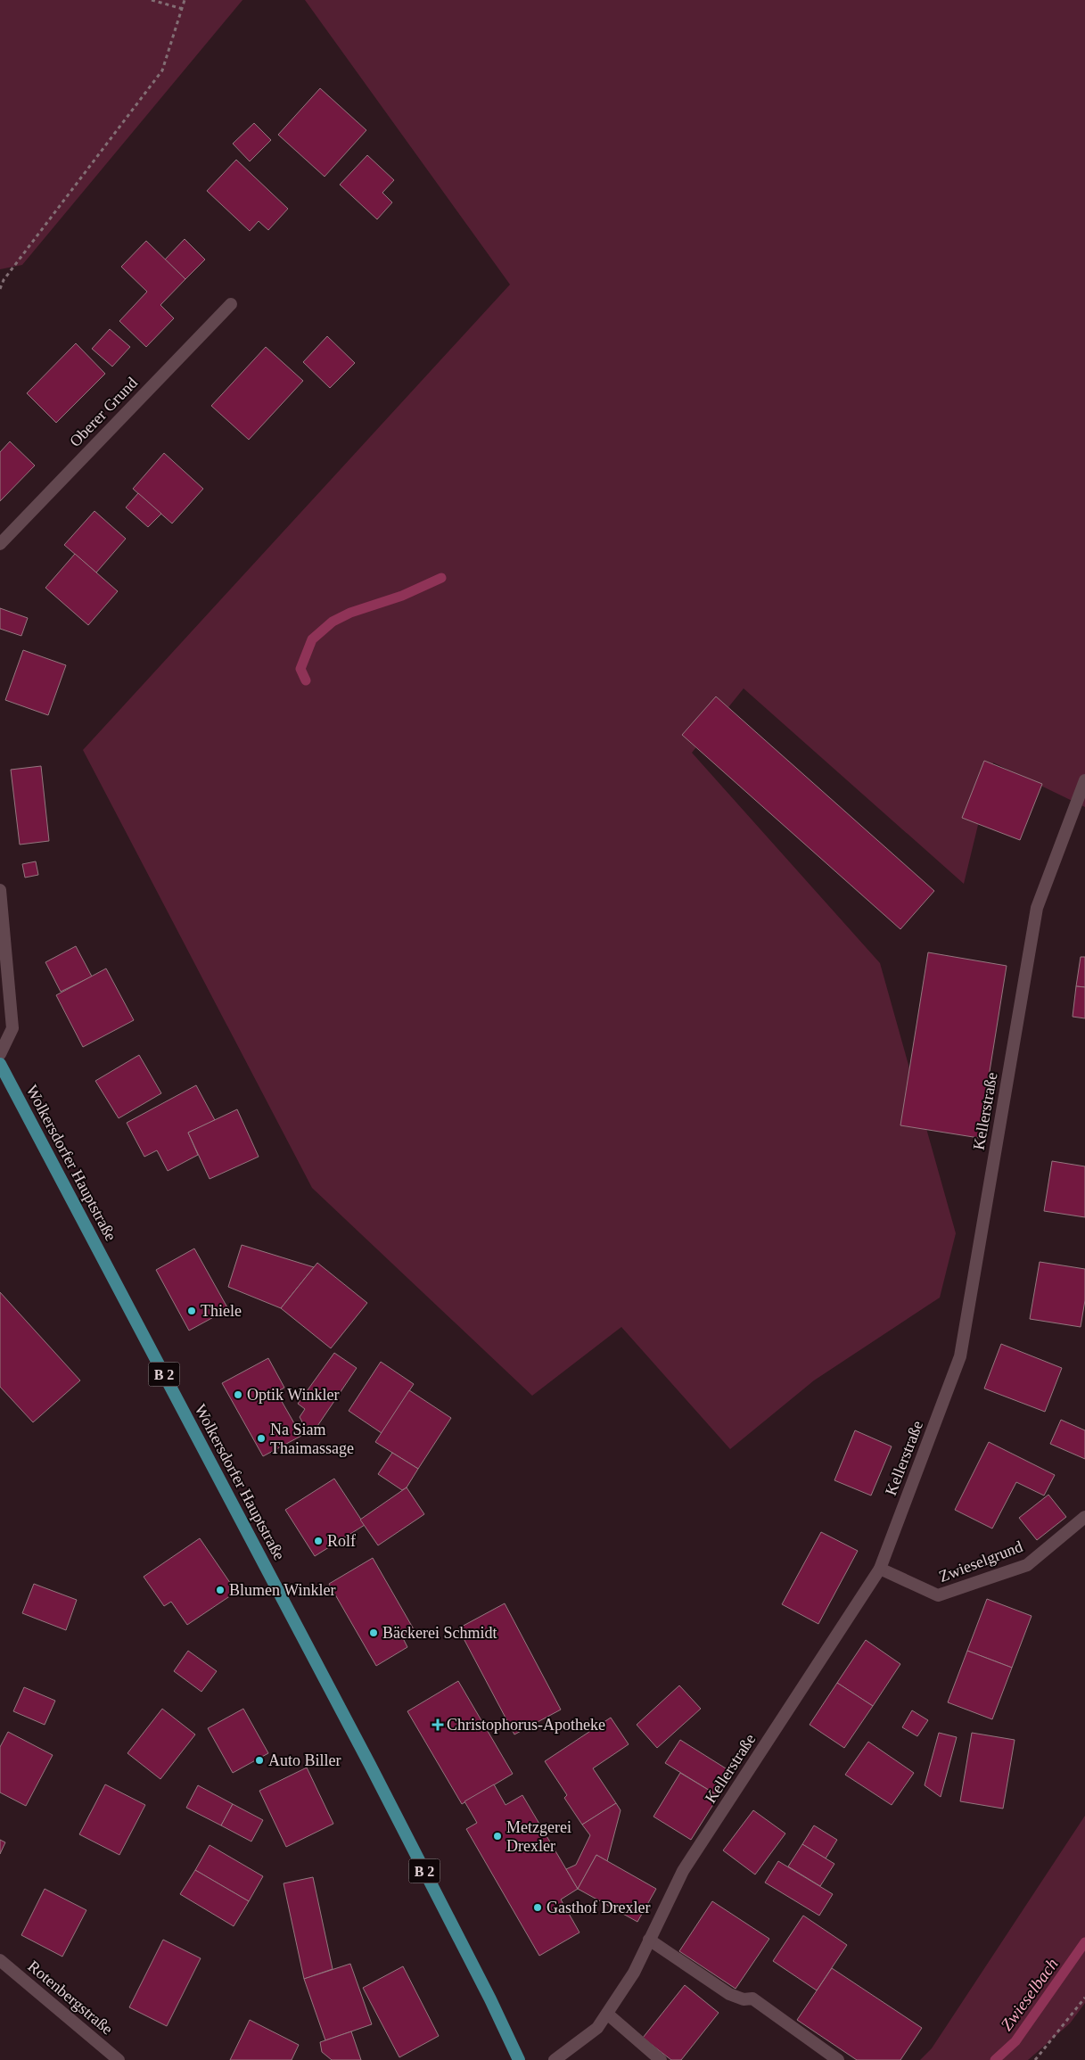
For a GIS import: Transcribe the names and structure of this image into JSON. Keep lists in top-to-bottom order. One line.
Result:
{"streets":{"main road":["Wolkersdorfer Hauptstraße","B 2"],"street":["Oberer Grund","Kellerstraße","Zwieselgrund","Rotenbergstraße"]},"crossings":[["Kellerstraße","Zwieselgrund"]],"water":["Zwieselbach"],"places":{"other":["Thiele","Optik Winkler","Na Siam Thaimassage","Rolf","Blumen Winkler","Bäckerei Schmidt","Auto Biller","Metzgerei Drexler","Gasthof Drexler"],"health":["Christophorus-Apotheke"]}}
